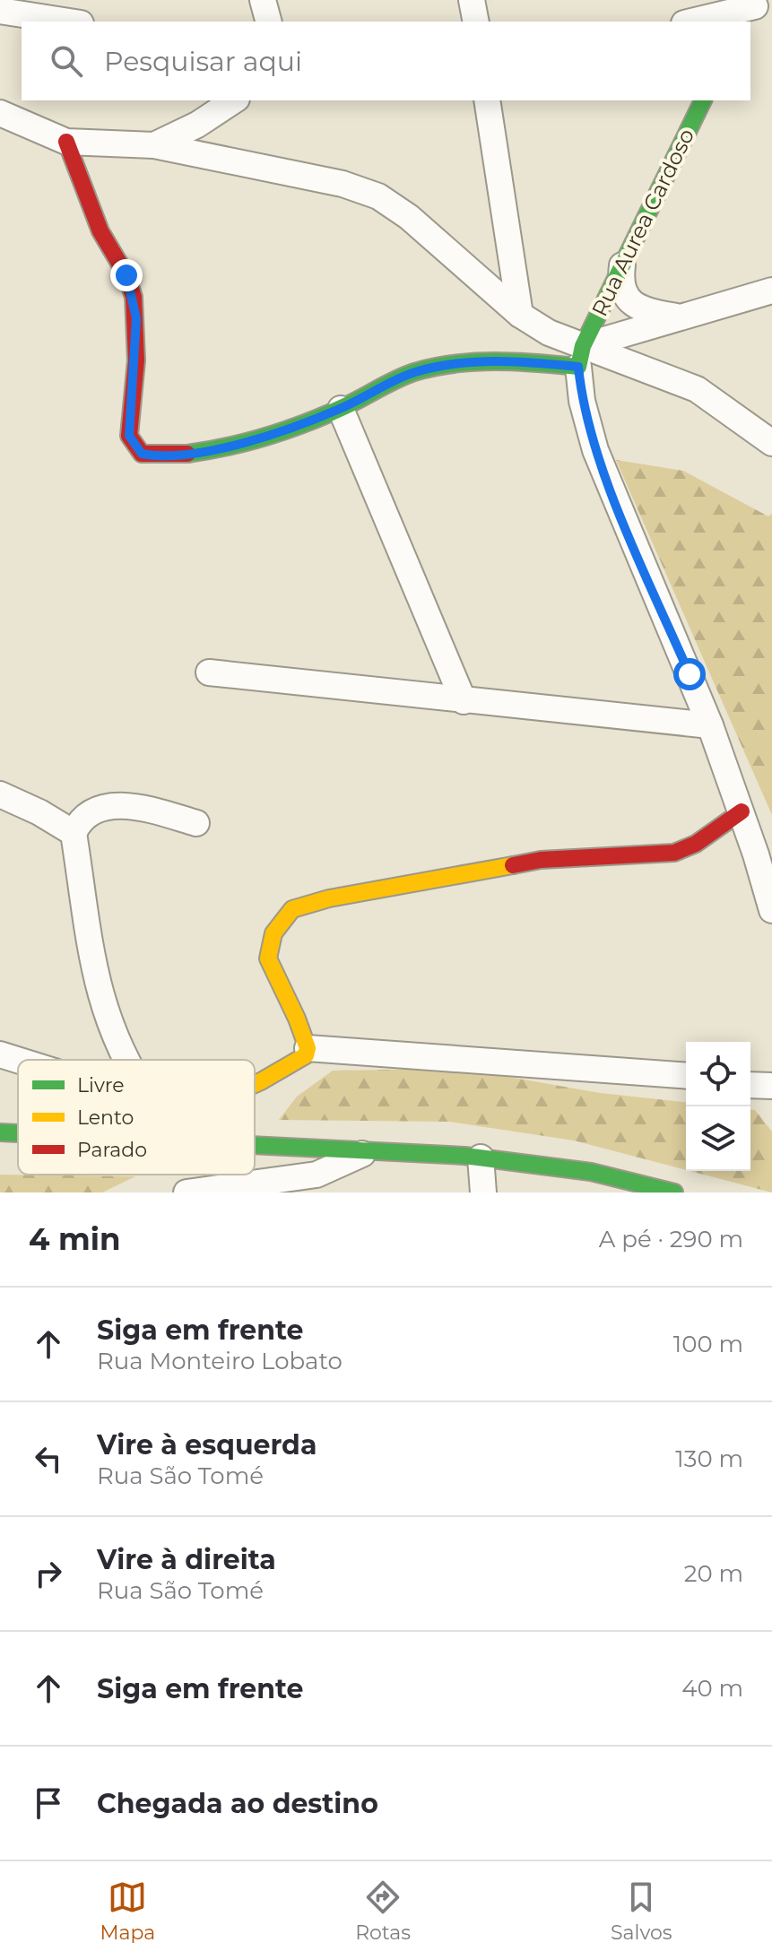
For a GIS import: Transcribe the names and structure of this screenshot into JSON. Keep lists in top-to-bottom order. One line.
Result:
{"streets":{"street":["Rua Aurea Cardoso"]},"legend":["Livre","Lento","Parado"],"page":{"search":"Pesquisar aqui","heading":["4 min","A pé · 290 m"],"list":[["Siga em frente","Rua Monteiro Lobato","100 m"],["Vire à esquerda","Rua São Tomé","130 m"],["Vire à direita","Rua São Tomé","20 m"],["Siga em frente","40 m"],"Chegada ao destino"],"nav":["Mapa","Rotas","Salvos"]}}
